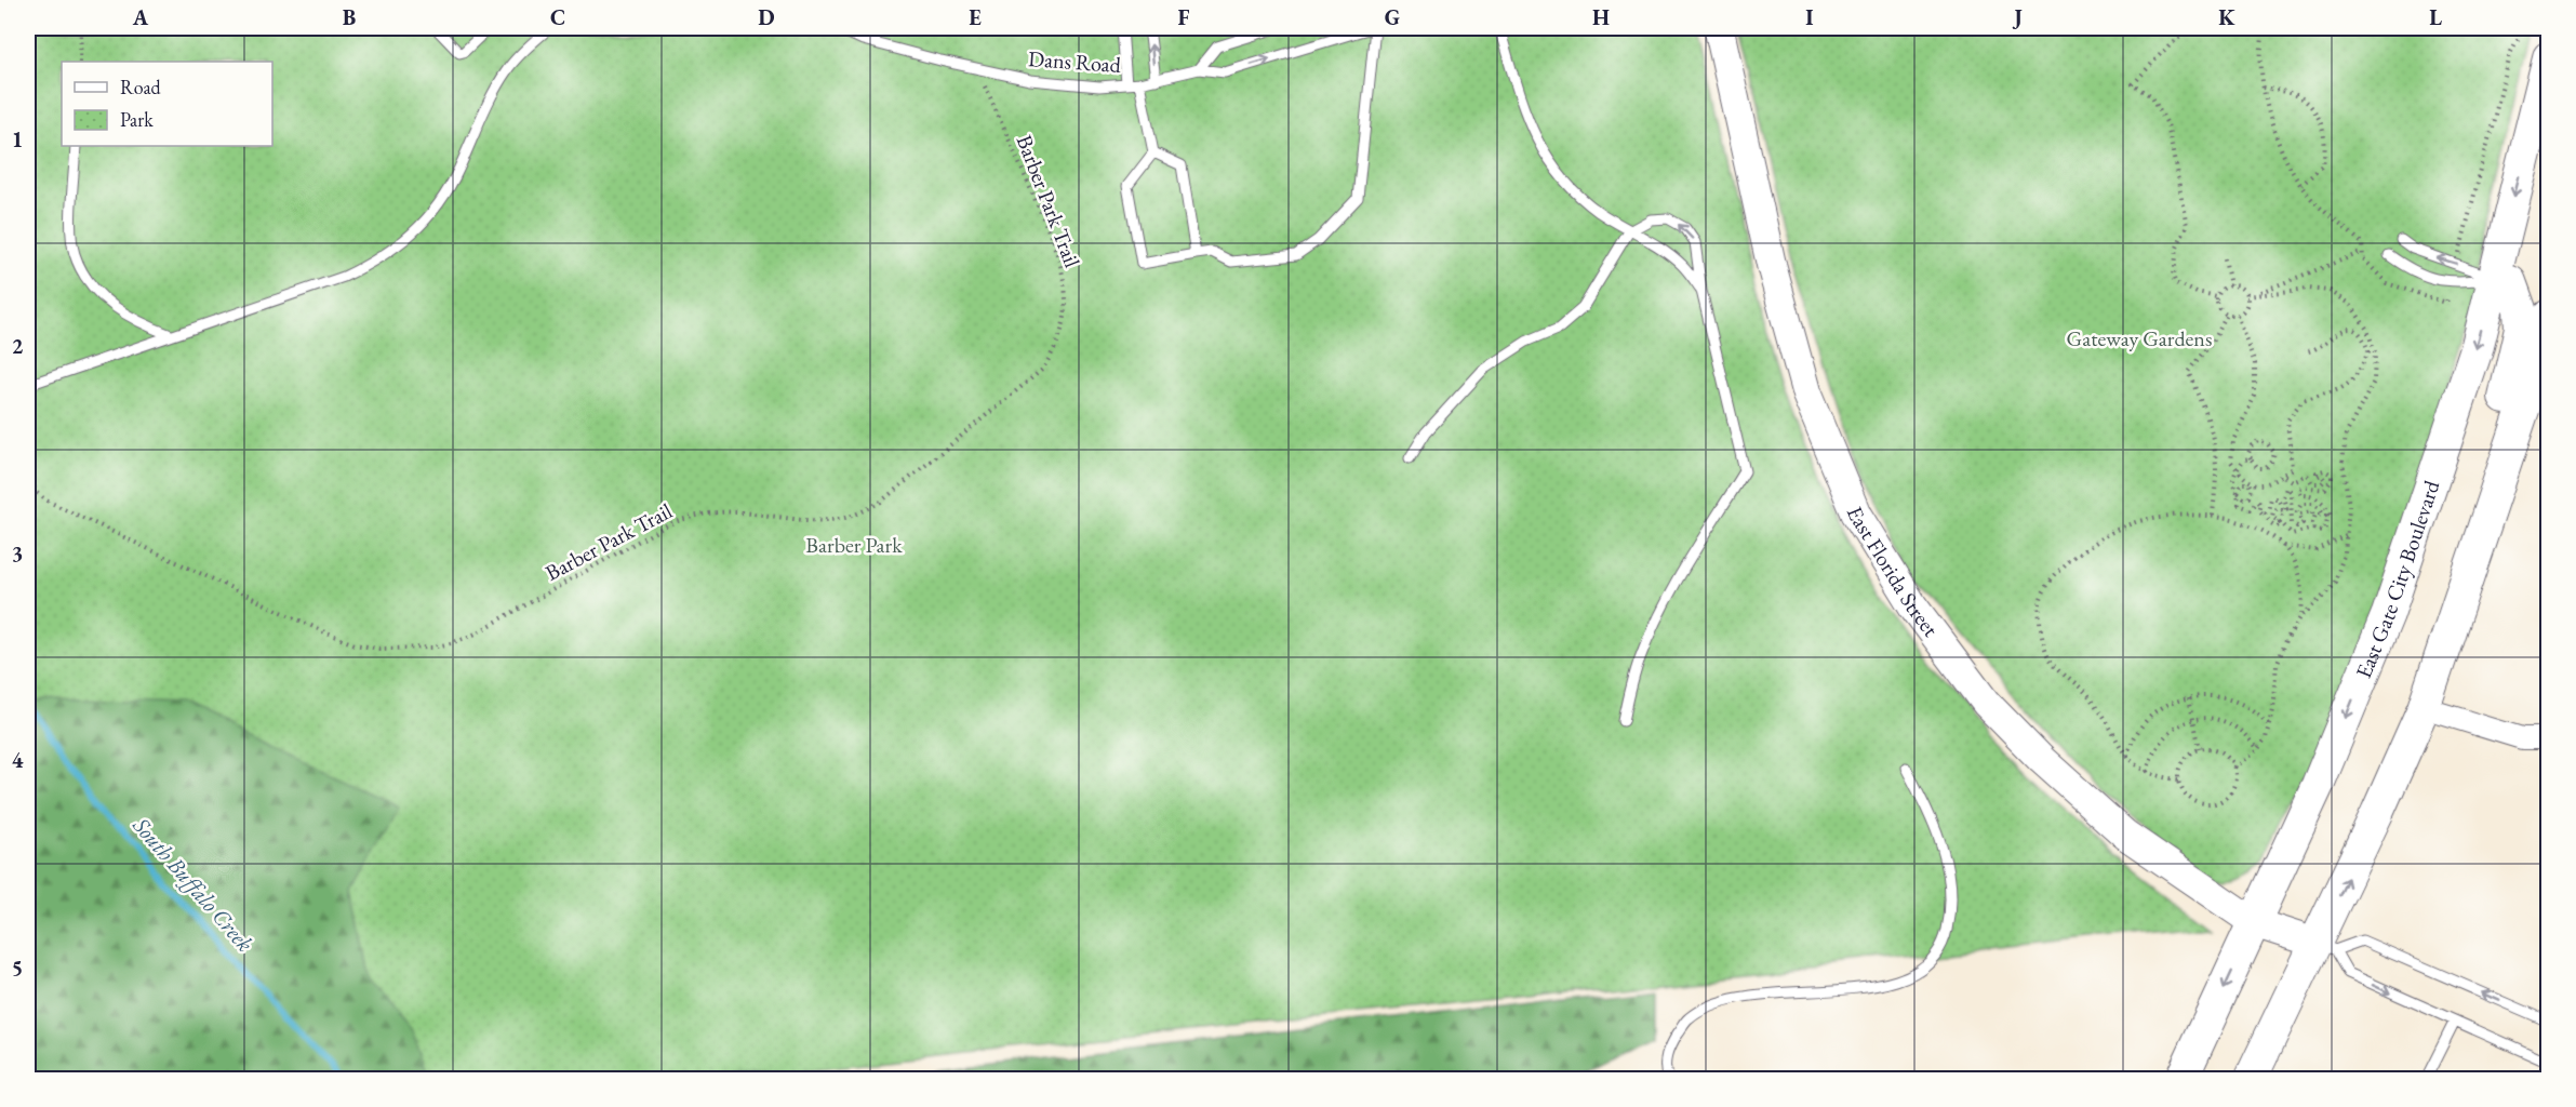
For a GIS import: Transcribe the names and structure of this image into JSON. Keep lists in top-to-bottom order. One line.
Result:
{"streets":{"main road":["East Florida Street","East Gate City Boulevard"],"lane":["Dans Road"],"path":["Barber Park Trail"]},"crossings":[["Dans Road","Barber Park Trail"],["East Florida Street","East Gate City Boulevard"]],"water":["South Buffalo Creek"],"parks":["Gateway Gardens","Barber Park"],"legend":["Road","Park"],"grid":{"columns":["A","B","C","D","E","F","G","H","I","J","K","L"],"rows":["1","2","3","4","5"]}}
